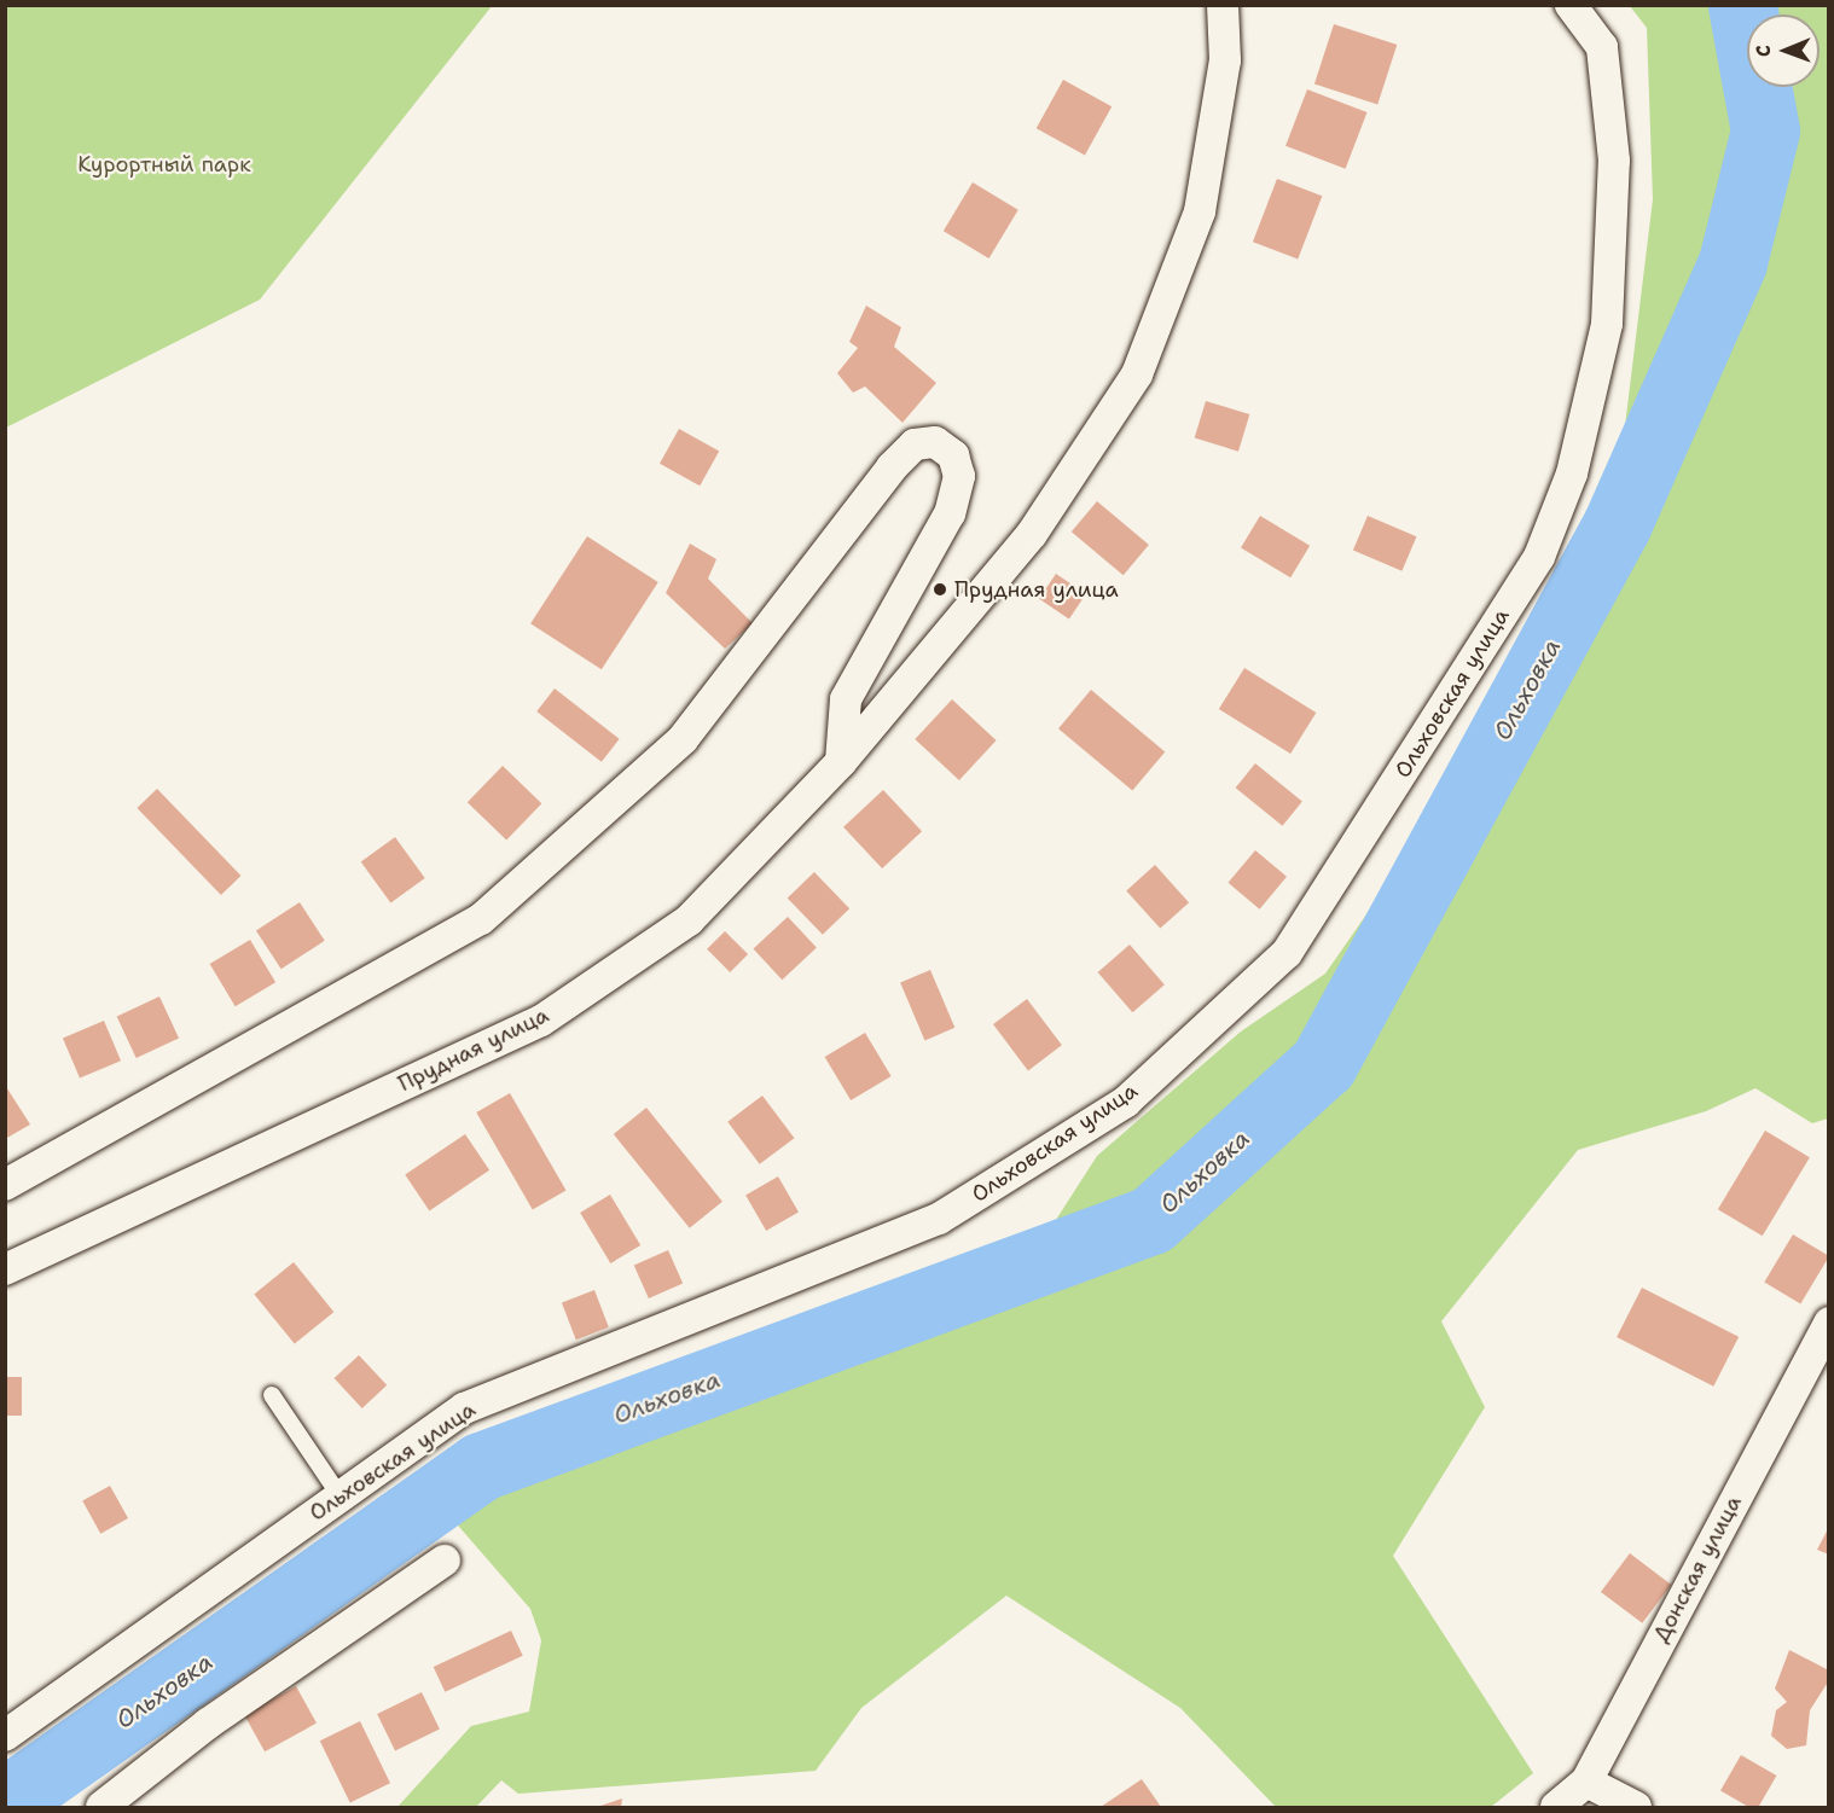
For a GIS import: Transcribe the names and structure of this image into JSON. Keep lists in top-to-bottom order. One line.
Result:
{"streets":{"street":["Ольховская улица","Прудная улица","Донская улица"]},"water":["Ольховка"],"parks":["Курортный парк"],"places":["Прудная улица"],"north":"left"}
